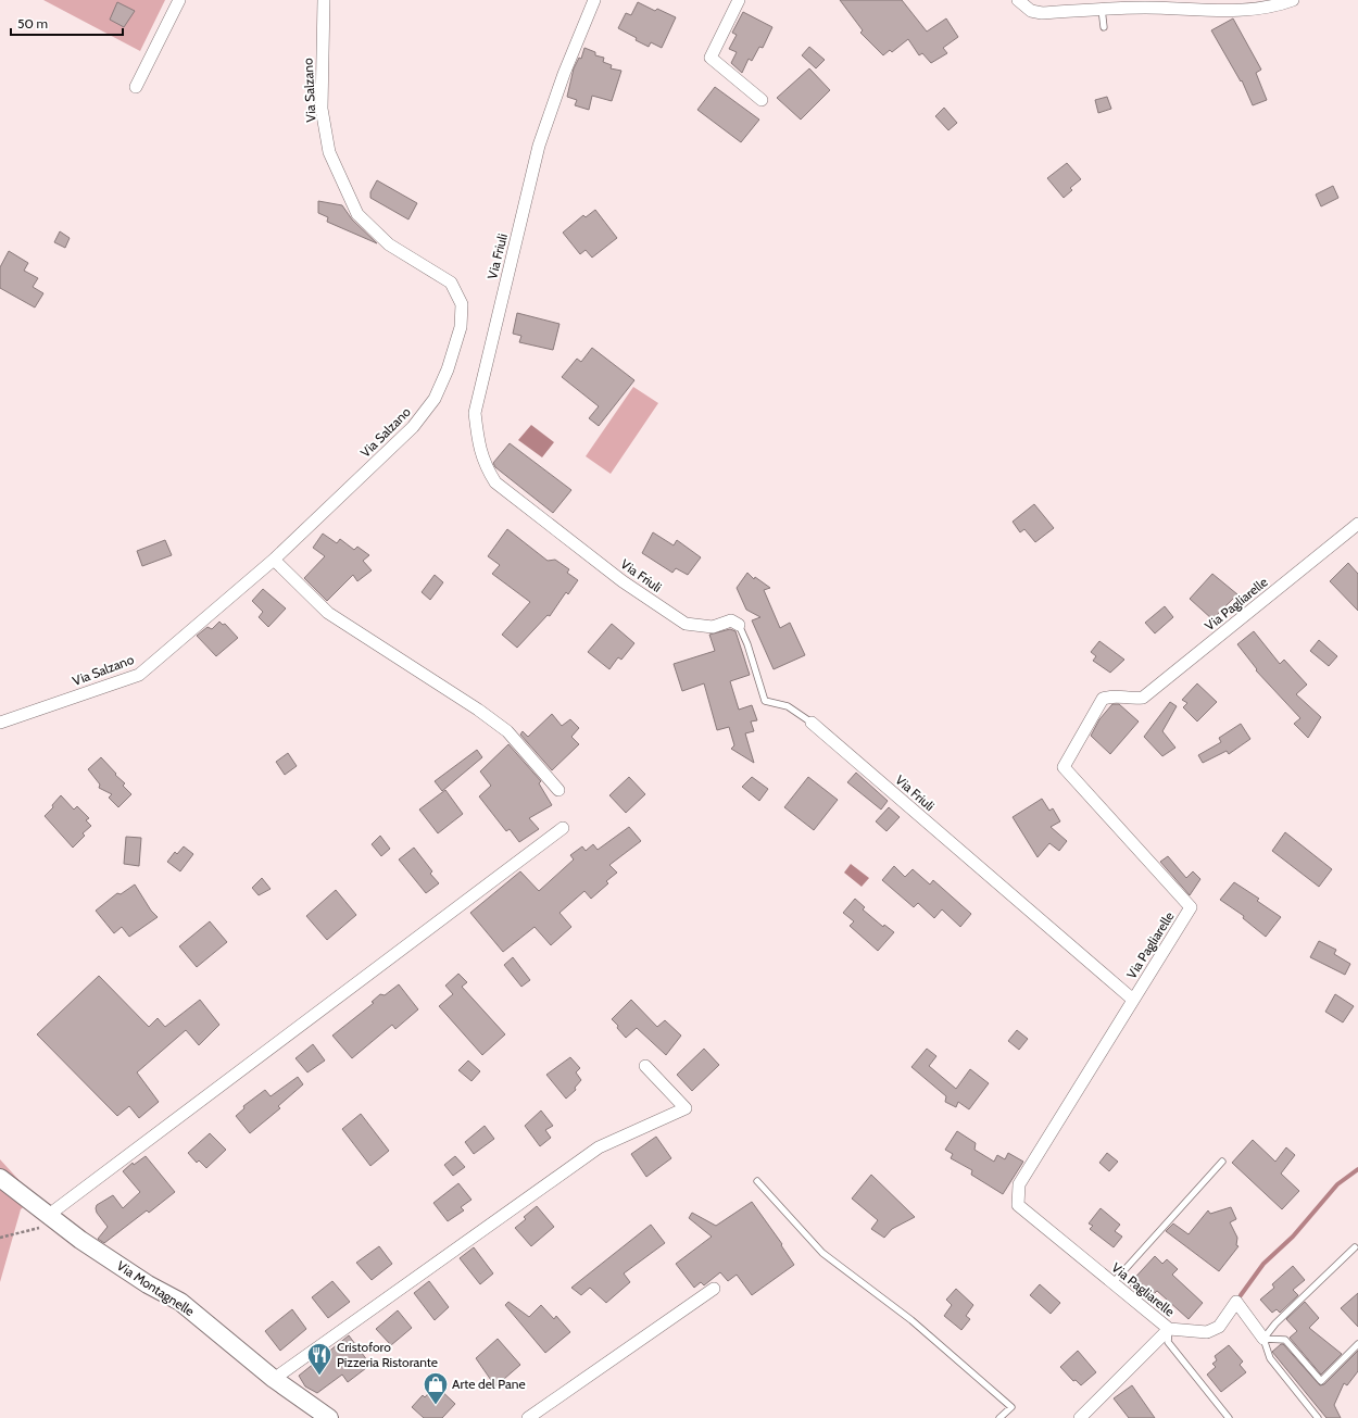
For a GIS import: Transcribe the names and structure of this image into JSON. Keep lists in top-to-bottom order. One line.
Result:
{"streets":{"street":["Via Salzano","Via Friuli","Via Pagliarelle","Via Montagnelle"]},"crossings":[["Via Friuli","Via Pagliarelle"]],"places":{"restaurant":["Cristoforo Pizzeria Ristorante"],"shop":["Arte del Pane"]},"scale_bar":"50 m"}
